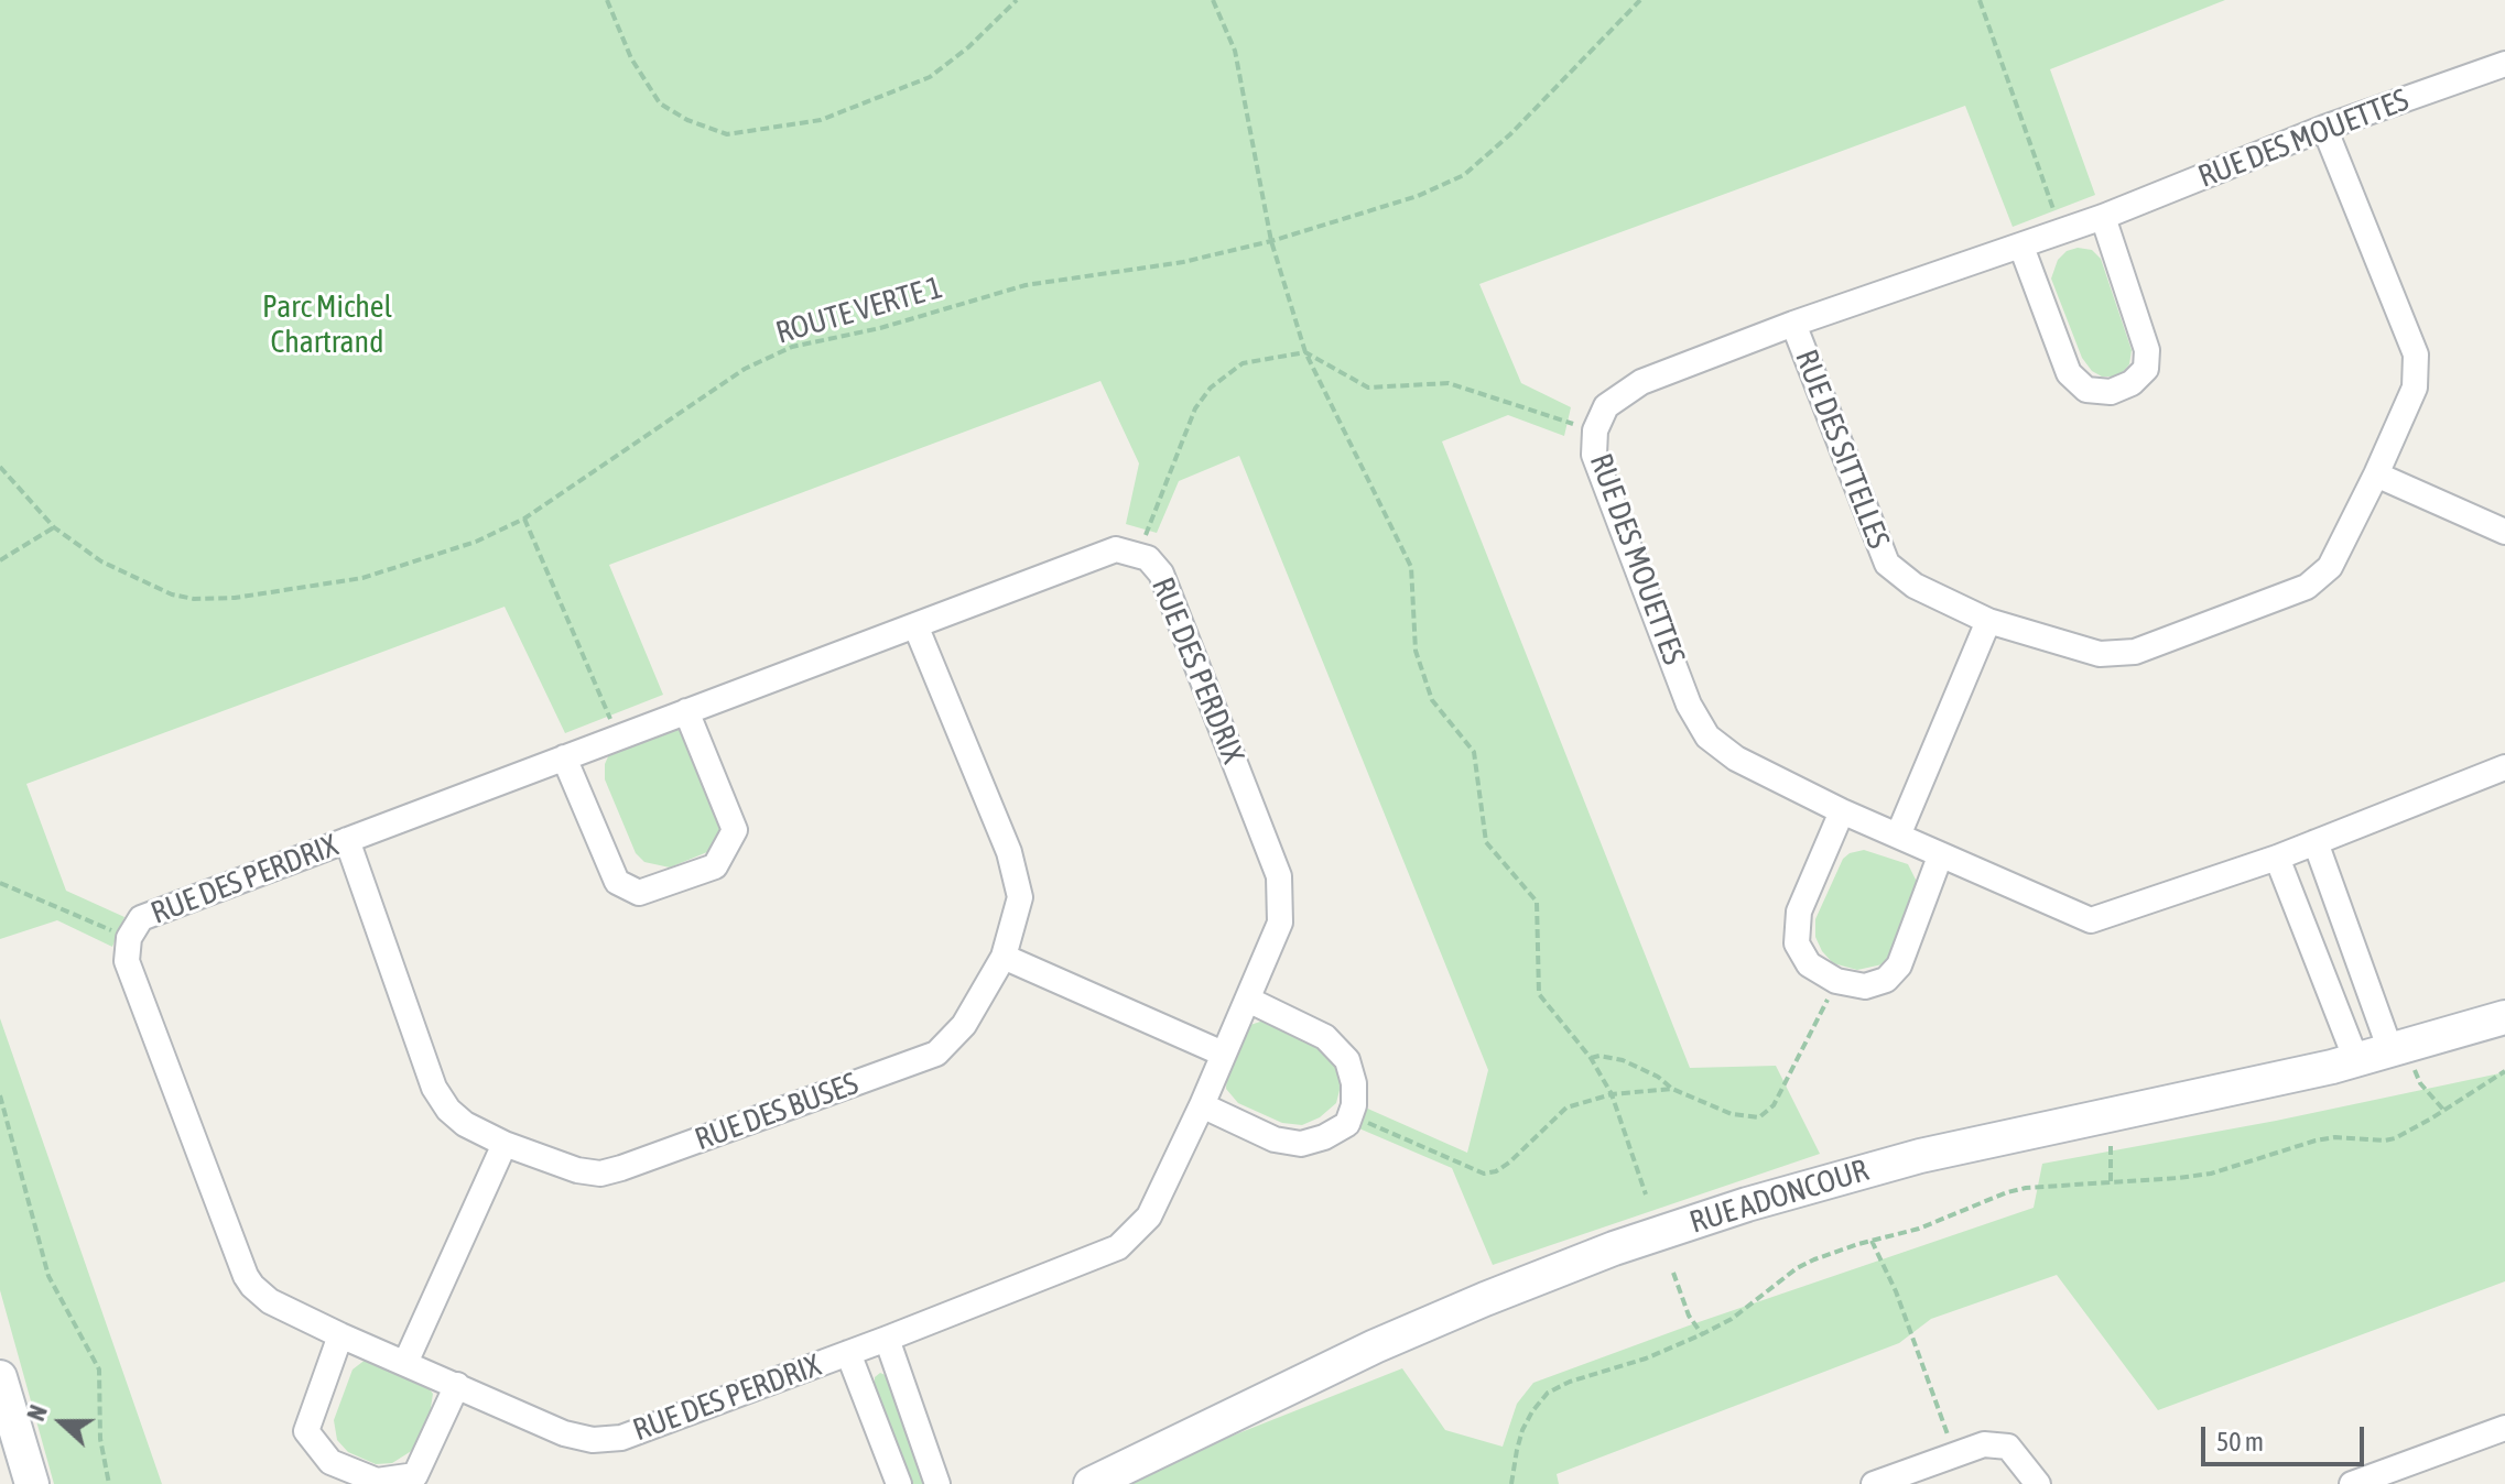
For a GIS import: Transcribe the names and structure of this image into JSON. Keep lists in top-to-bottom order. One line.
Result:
{"streets":{"street":["RUE DES MOUETTES","RUE DES SITTELLES","RUE DES PERDRIX","RUE DES BUSES","RUE ADONCOUR"],"path":["ROUTE VERTE 1"]},"crossings":[["RUE DES MOUETTES","RUE DES SITTELLES"],["RUE DES PERDRIX","RUE DES BUSES"]],"parks":["Parc Michel Chartrand"],"scale_bar":"50 m","north":"left"}
